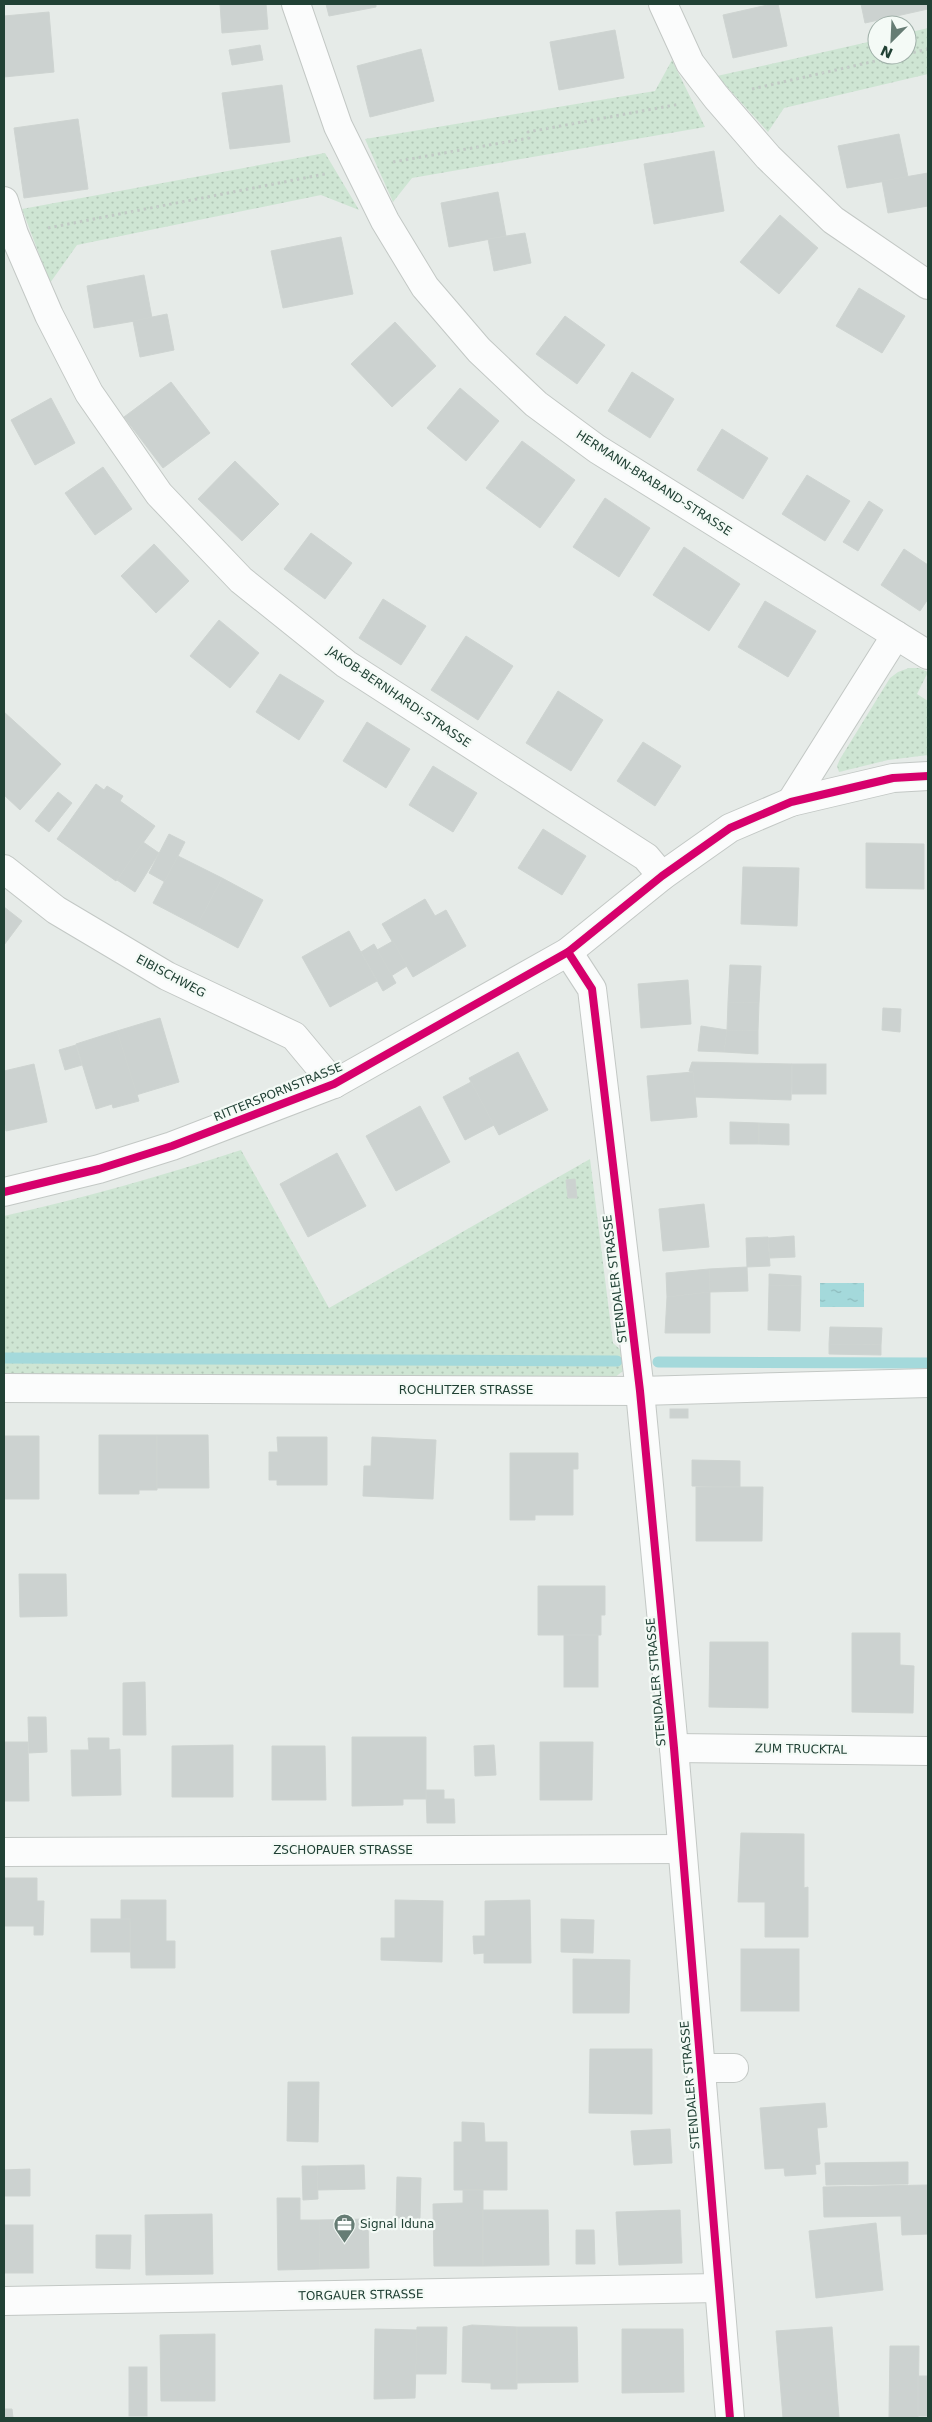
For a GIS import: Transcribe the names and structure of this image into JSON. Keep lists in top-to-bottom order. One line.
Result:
{"streets":{"street":["HERMANN-BRABAND-STRASSE","JAKOB-BERNHARDI-STRASSE","EIBISCHWEG","RITTERSPORNSTRASSE","STENDALER STRASSE","ROCHLITZER STRASSE","ZUM TRUCKTAL","ZSCHOPAUER STRASSE","TORGAUER STRASSE"]},"crossings":[["JAKOB-BERNHARDI-STRASSE","RITTERSPORNSTRASSE"],["EIBISCHWEG","RITTERSPORNSTRASSE"],["RITTERSPORNSTRASSE","STENDALER STRASSE"],["STENDALER STRASSE","ROCHLITZER STRASSE"],["STENDALER STRASSE","ZUM TRUCKTAL"],["STENDALER STRASSE","ZSCHOPAUER STRASSE"],["STENDALER STRASSE","TORGAUER STRASSE"]],"places":{"office":["Signal Iduna"]},"north":"bottom left"}
